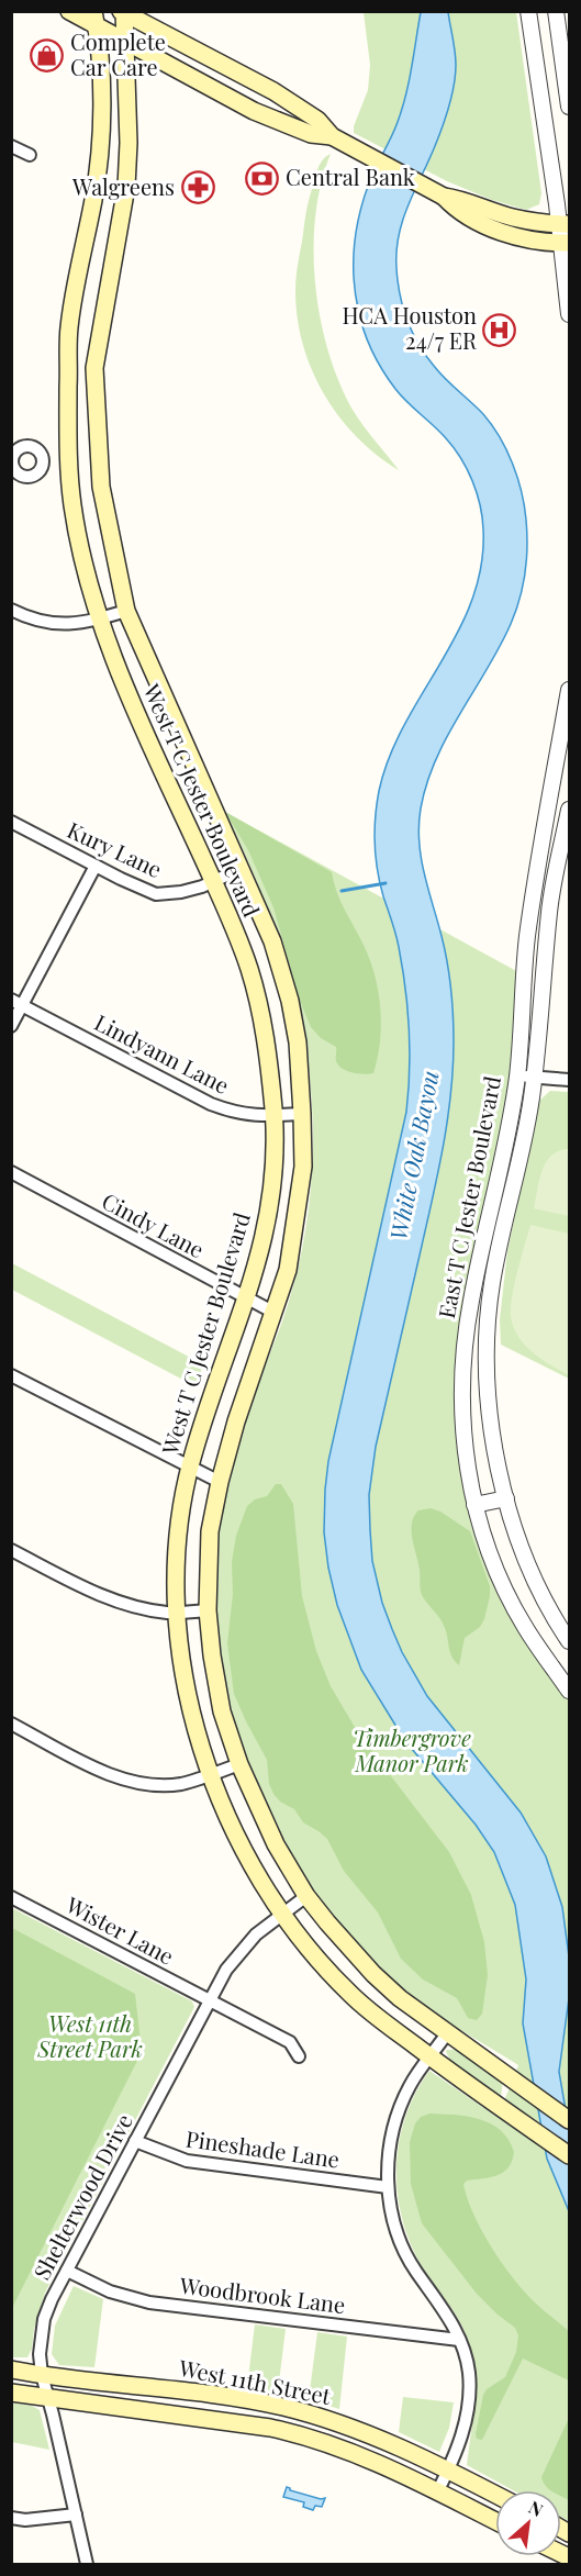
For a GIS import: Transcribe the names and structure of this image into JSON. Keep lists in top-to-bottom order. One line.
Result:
{"streets":{"main road":["West T C Jester Boulevard","West 11th Street"],"street":["Kury Lane","Lindyann Lane","East T C Jester Boulevard","Cindy Lane","Wister Lane","Pineshade Lane","Shelterwood Drive","Woodbrook Lane"]},"crossings":[["West T C Jester Boulevard","Kury Lane"],["West T C Jester Boulevard","Lindyann Lane"],["West T C Jester Boulevard","Cindy Lane"],["West T C Jester Boulevard","Shelterwood Drive"],["Wister Lane","Shelterwood Drive"],["Pineshade Lane","Shelterwood Drive"],["Shelterwood Drive","Woodbrook Lane"],["Shelterwood Drive","West 11th Street"]],"water":["White Oak Bayou"],"parks":["Timbergrove Manor Park","West 11th Street Park"],"places":{"shop":["Complete Car Care"],"bank":["Central Bank"],"pharmacy":["Walgreens"],"hospital":["HCA Houston 24/7 ER"]},"north":"top right"}
